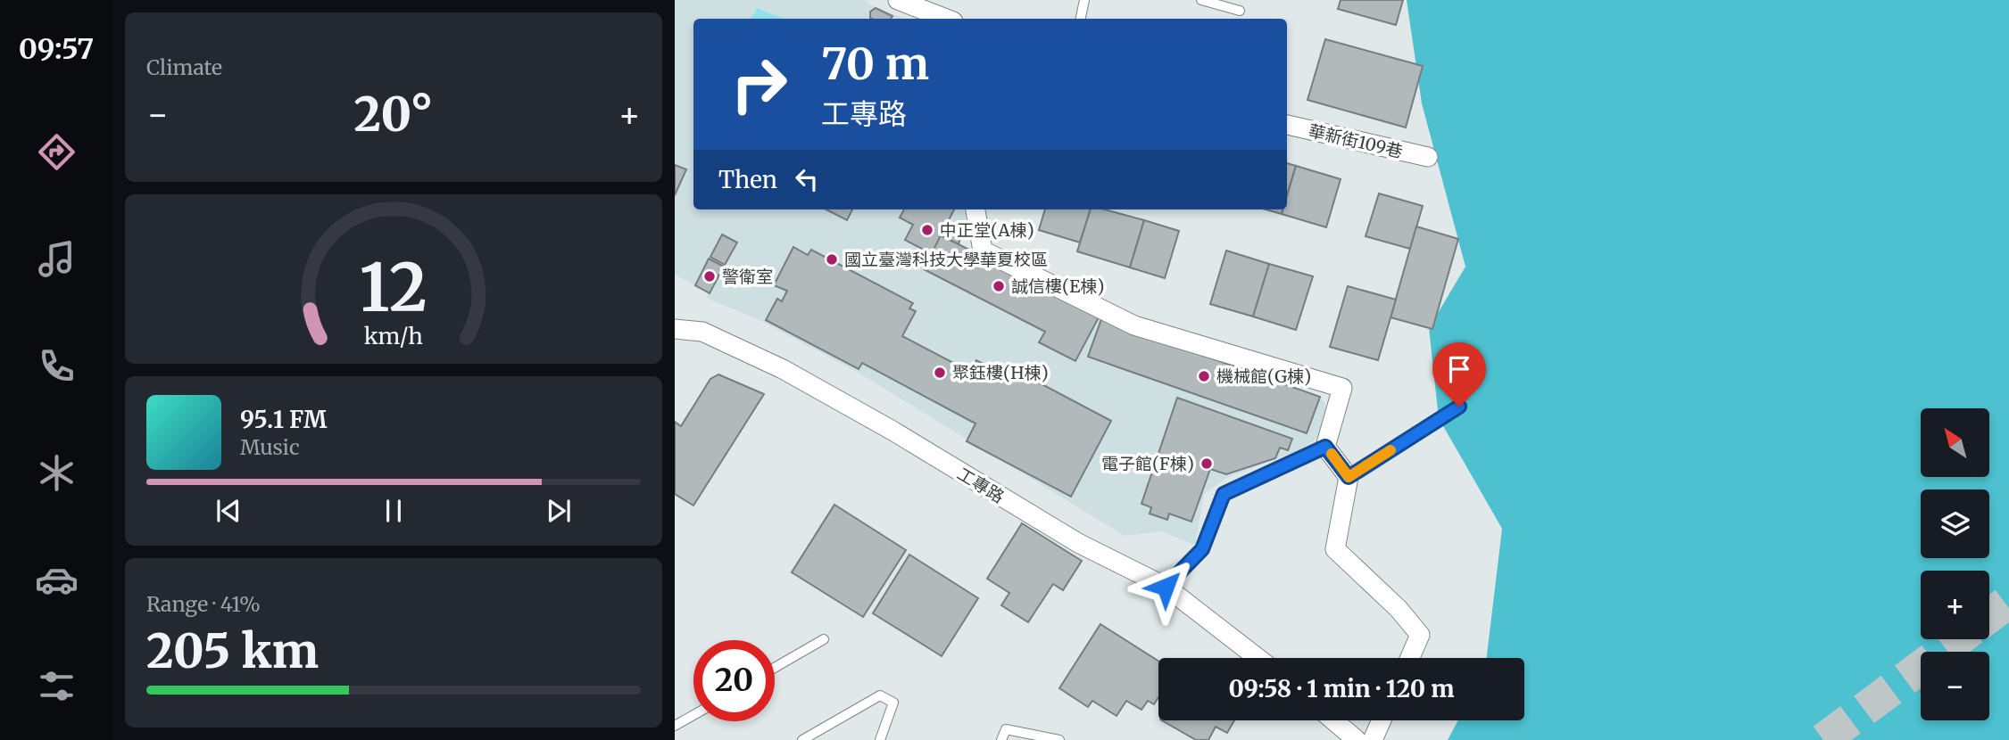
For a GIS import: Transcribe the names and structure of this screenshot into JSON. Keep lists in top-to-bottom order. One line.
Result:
{"streets":{"street":["華新街109巷","工專路"]},"places":["中正堂(A棟)","國立臺灣科技大學華夏校區","警衛室","誠信樓(E棟)","聚鈺樓(H棟)","機械館(G棟)","電子館(F棟)"],"north":"top left","page":{"tabs":"09:57","tile":["Climate",["Range · 41%","205 km"]],"turn":["70 m","工專路"],"heat":["−","20°","+"],"then":"Then","song":["95.1 FM","Music"],"map_buttons":["+","−"],"limit":"20","trip":"09:58 · 1 min · 120 m","gauge":["12","km/h"]}}
